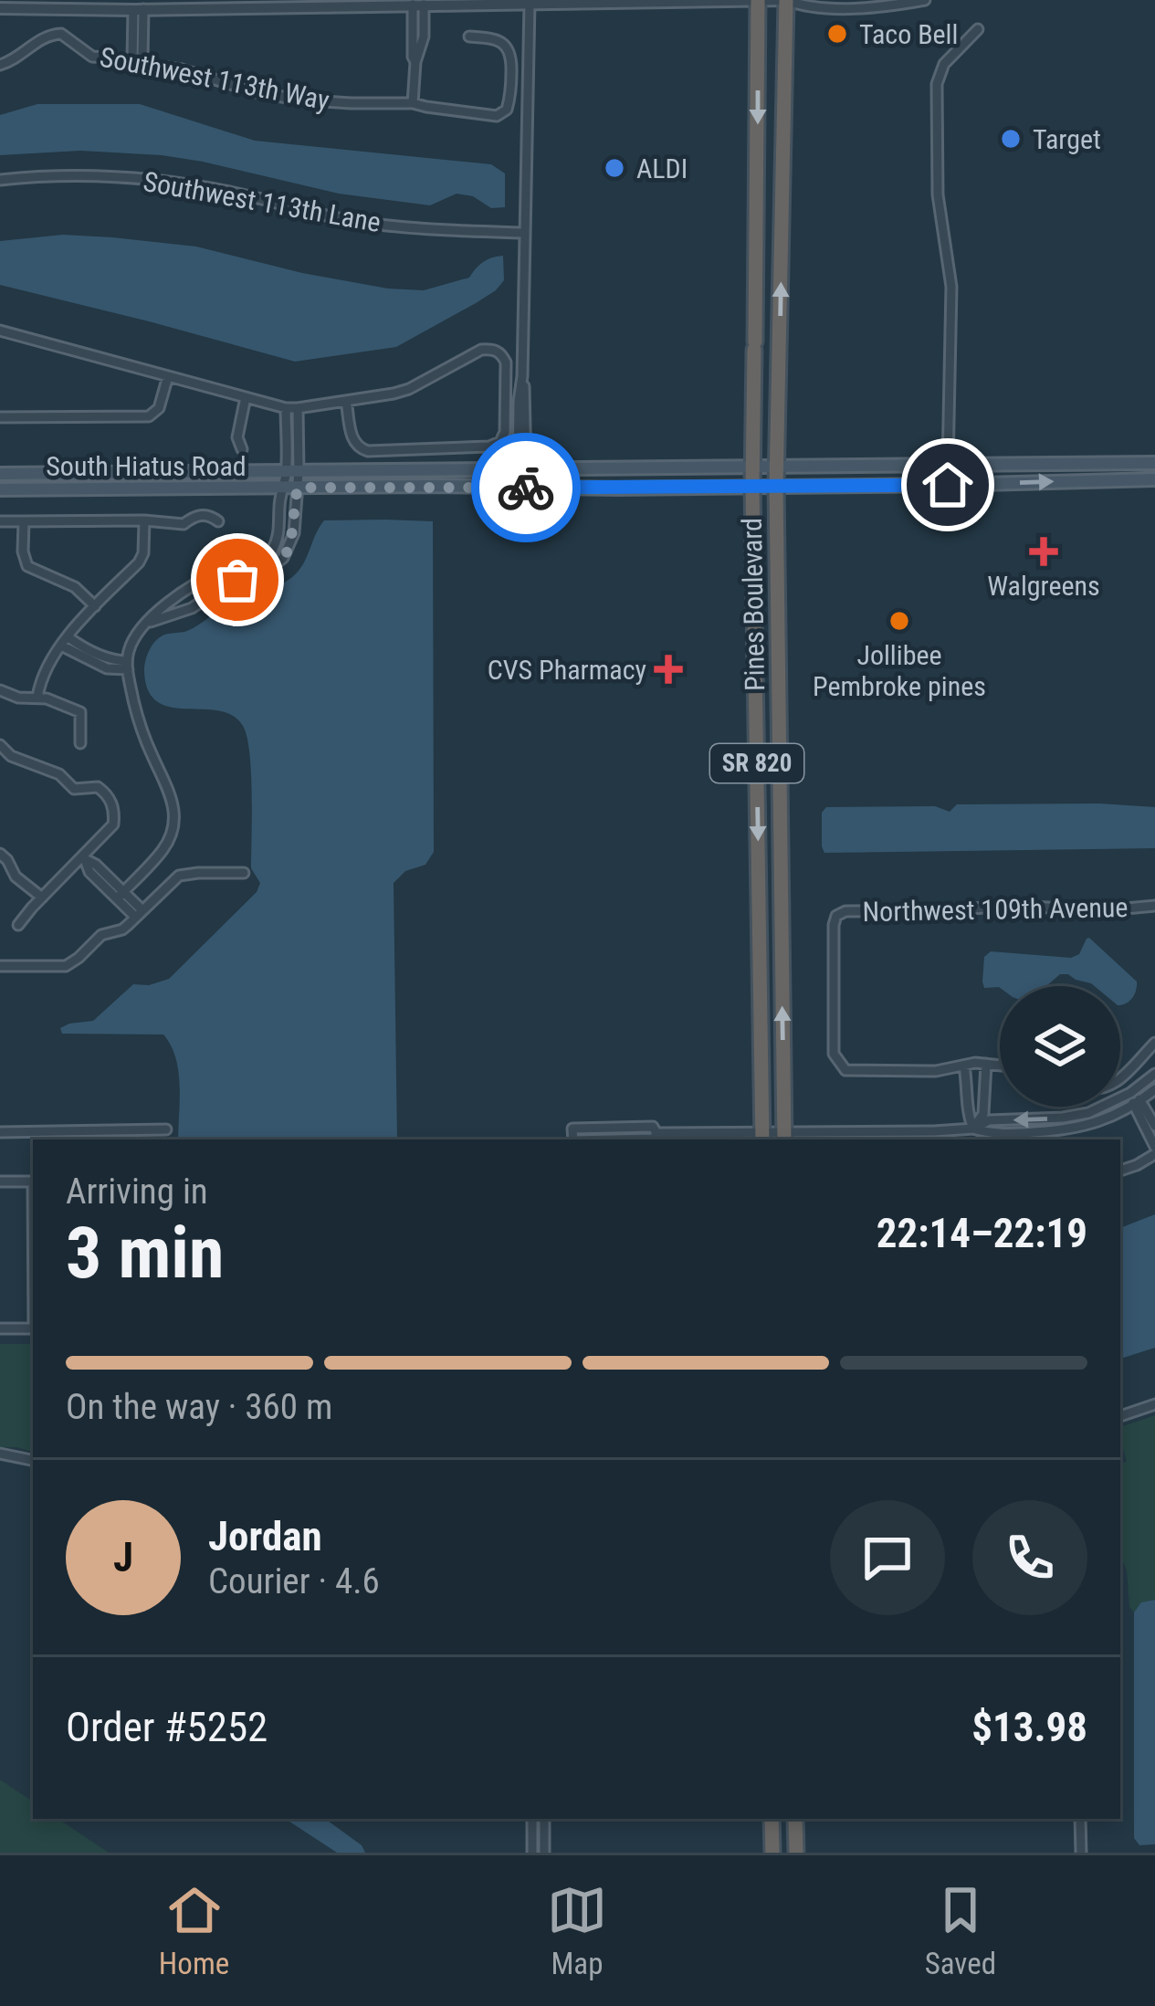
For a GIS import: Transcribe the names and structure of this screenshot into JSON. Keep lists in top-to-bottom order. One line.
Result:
{"streets":{"highway":["Pines Boulevard","SR 820"],"main road":["South Hiatus Road"],"street":["Southwest 113th Way","Southwest 113th Lane","Northwest 109th Avenue"]},"crossings":[["South Hiatus Road","Pines Boulevard"]],"places":{"other":["Taco Bell","Target","ALDI","Jollibee Pembroke pines"],"health":["Walgreens","CVS Pharmacy"]},"page":{"heading":["3 min","Arriving in","22:14–22:19"],"panel":["Jordan","Courier · 4.6","Order #5252","$13.98"],"bar":"On the way · 360 m","round":"J","tabs":["Home","Map","Saved"]}}
